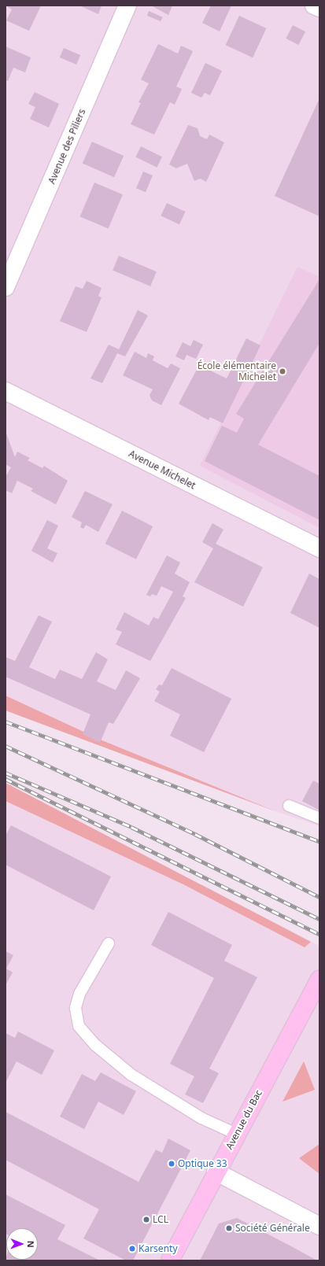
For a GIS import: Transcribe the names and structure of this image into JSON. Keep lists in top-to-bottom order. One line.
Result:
{"streets":{"main road":["Avenue du Bac"],"street":["Avenue des Piliers","Avenue Michelet"]},"places":["École élémentaire Michelet","Optique 33","LCL","Société Générale","Karsenty"],"north":"right"}
